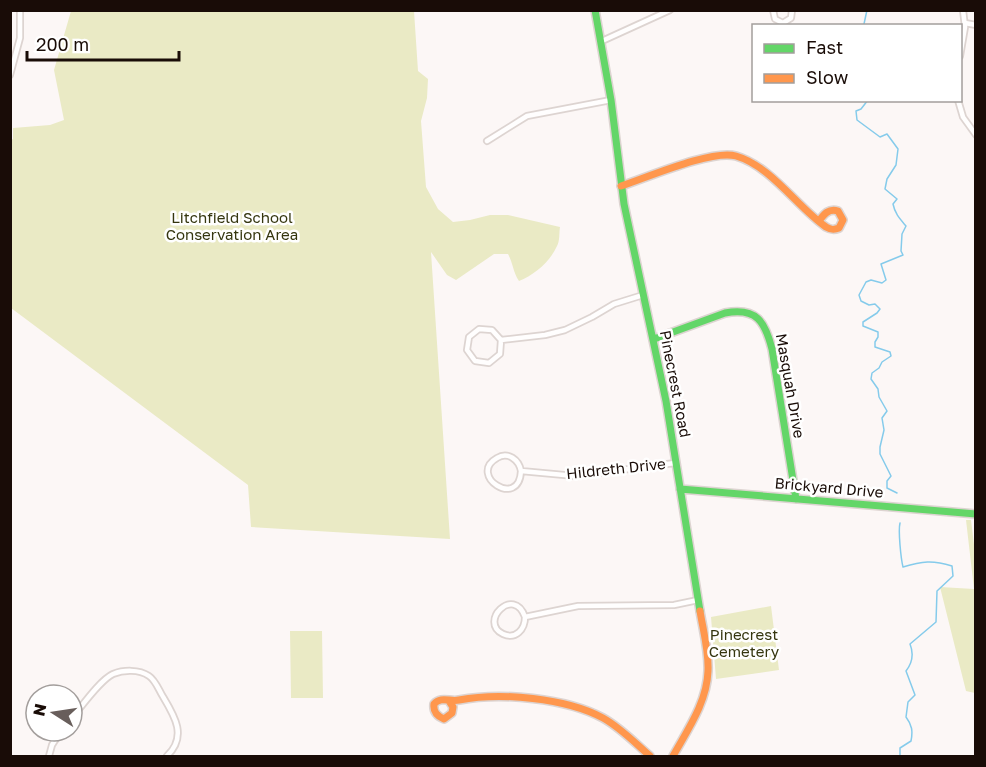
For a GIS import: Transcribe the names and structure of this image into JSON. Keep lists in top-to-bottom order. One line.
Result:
{"streets":{"street":["Pinecrest Road","Masquah Drive","Hildreth Drive","Brickyard Drive"]},"crossings":[["Pinecrest Road","Masquah Drive"],["Pinecrest Road","Hildreth Drive"],["Pinecrest Road","Brickyard Drive"],["Masquah Drive","Brickyard Drive"]],"parks":["Litchfield School Conservation Area","Pinecrest Cemetery"],"legend":["Fast","Slow"],"scale_bar":"200 m","north":"left"}
